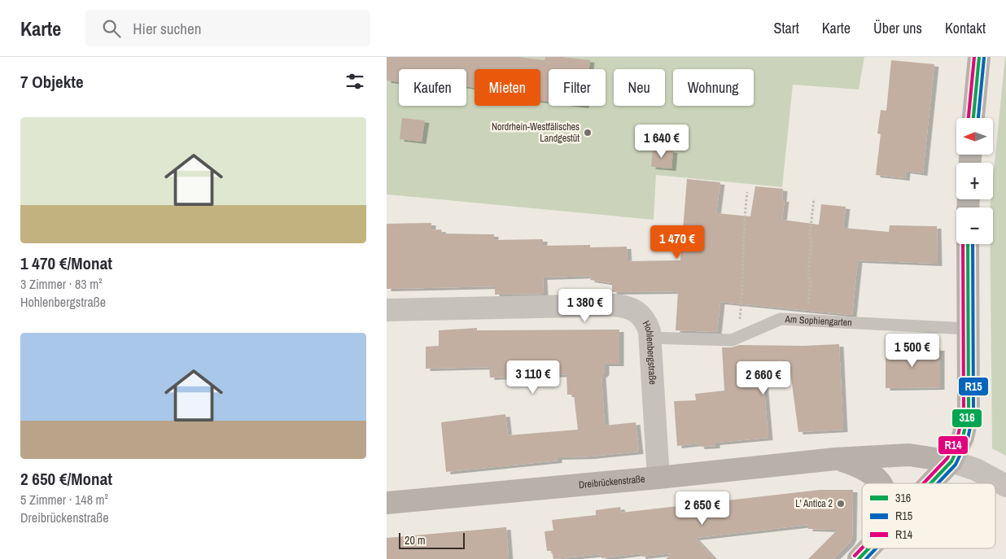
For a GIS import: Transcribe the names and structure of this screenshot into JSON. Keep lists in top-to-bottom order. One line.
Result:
{"streets":{"street":["Hohlenbergstraße","Dreibrückenstraße"],"lane":["Am Sophiengarten"]},"crossings":[["Am Sophiengarten","Hohlenbergstraße"],["Hohlenbergstraße","Dreibrückenstraße"]],"places":["Nordrhein-Westfälisches Landgestüt","L' Antica 2"],"lines":["transit line 316","transit line R14","transit line R15"],"legend":["316","R15","R14"],"scale_bar":"20 m","north":"left","page":{"header":"Karte","search":"Hier suchen","nav":["Start","Karte","Über uns","Kontakt"],"heading":"7 Objekte","chip":["Kaufen","Mieten","Filter","Neu","Wohnung"],"list":[{"name":"1 470 €/Monat","note":"3 Zimmer · 83 m² · Hohlenbergstraße"},{"name":"2 650 €/Monat","note":"5 Zimmer · 148 m² · Dreibrückenstraße"}],"map_buttons":["+","−"],"price":["1 640 €","1 470 €","1 380 €","1 500 €","3 110 €","2 660 €","2 650 €"],"scale":"20 m"}}
